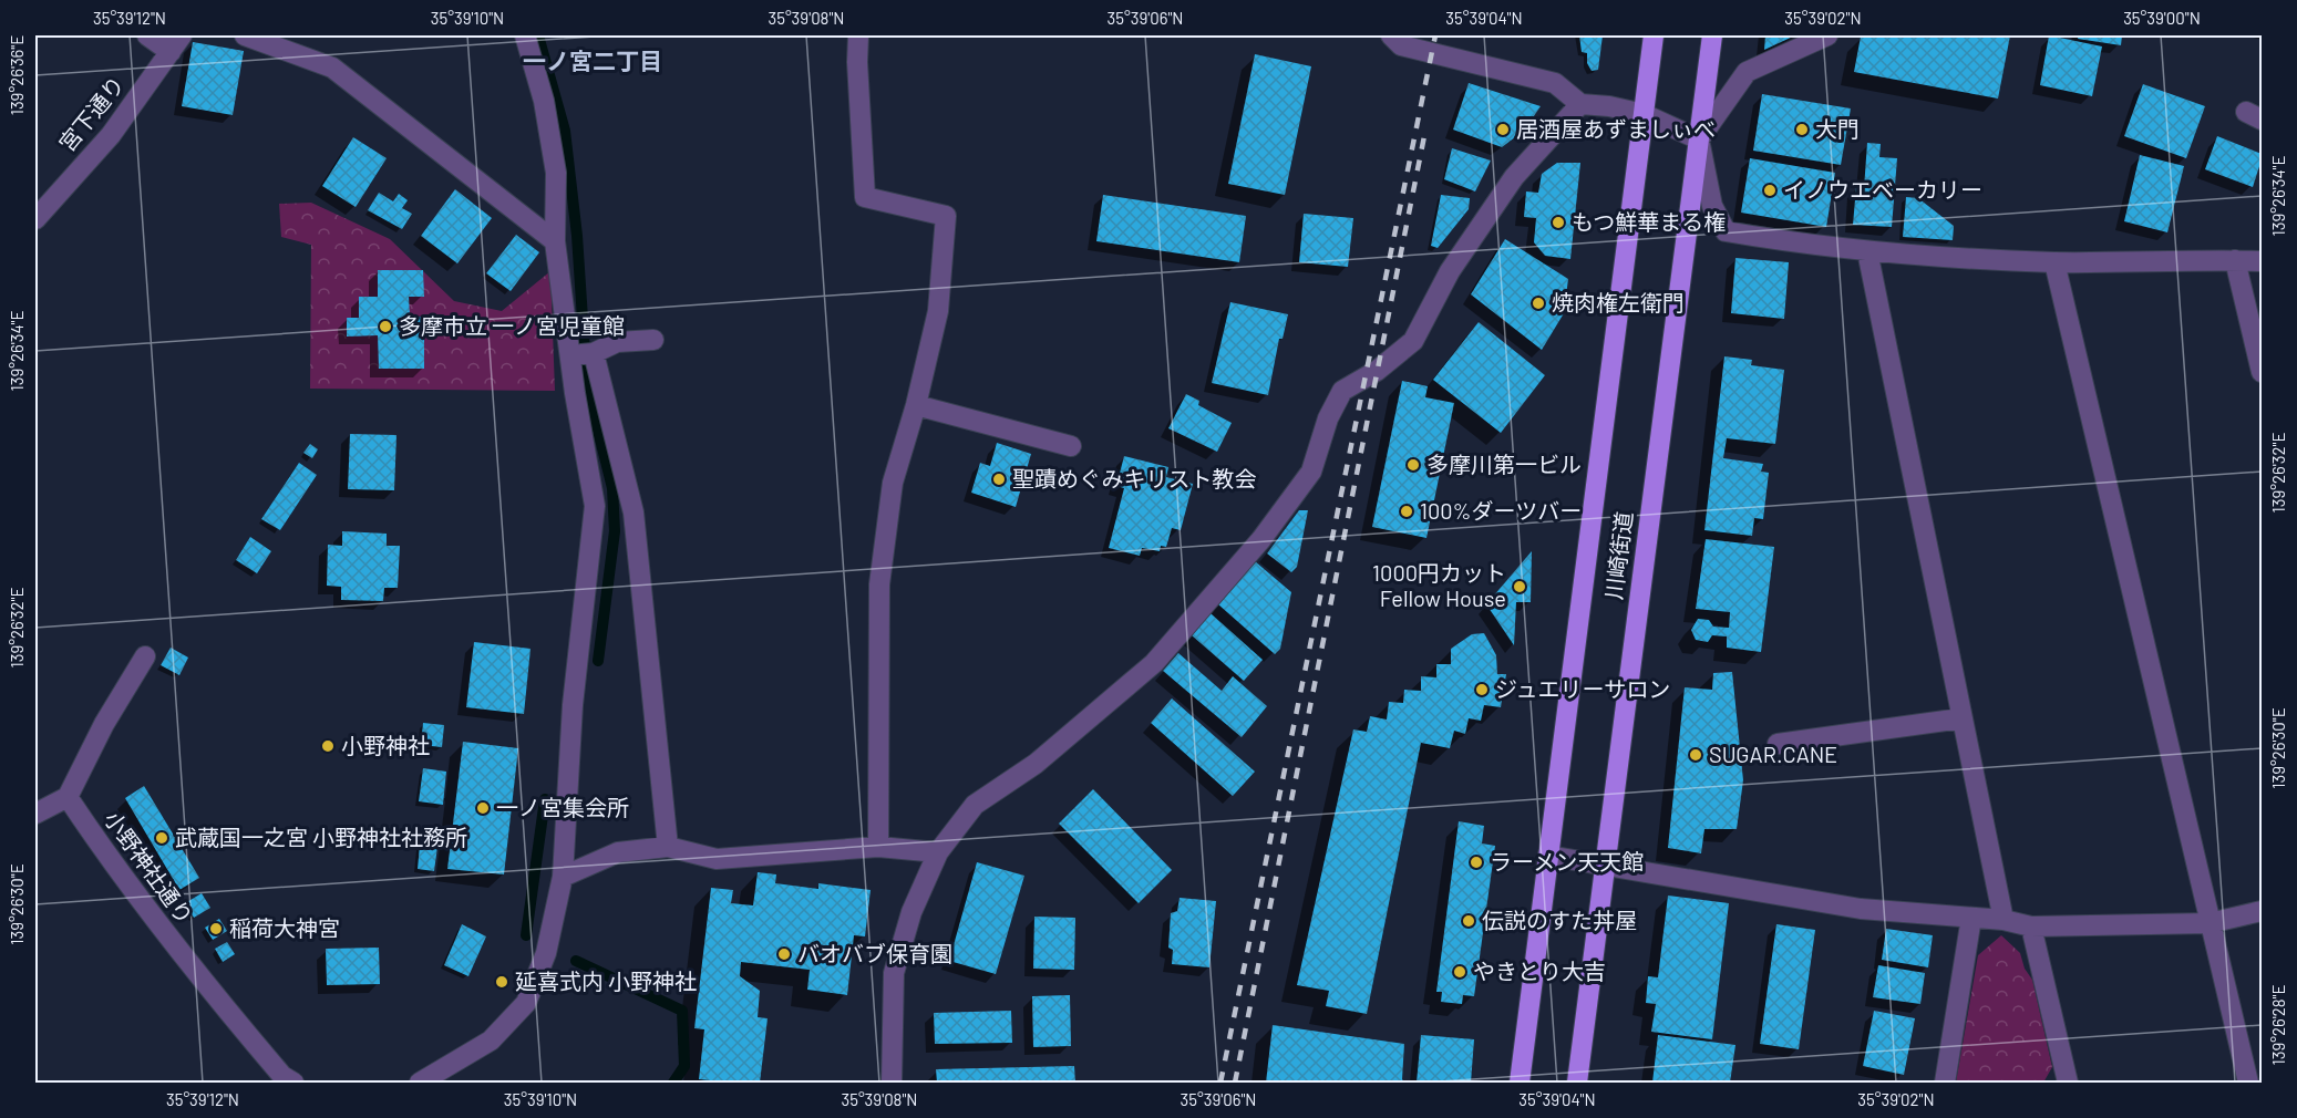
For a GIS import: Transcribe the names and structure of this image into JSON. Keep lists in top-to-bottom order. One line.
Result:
{"streets":{"main road":["川崎街道"],"street":["宮下通り","小野神社通り"]},"districts":["一ノ宮二丁目"],"places":["居酒屋あずましぃべ","大門","イノウエベーカリー","もつ鮮華まる権","焼肉権左衛門","多摩市立 一ノ宮児童館","多摩川第一ビル","聖蹟めぐみキリスト教会","100%ダーツバー","1000円カット Fellow House","ジュエリーサロン","小野神社","SUGAR.CANE","一ノ宮集会所","武蔵国一之宮 小野神社社務所","ラーメン天天館","伝説のすた丼屋","稲荷大神宮","バオバブ保育園","やきとり大吉","延喜式内 小野神社"],"coordinates":["35°39'12\"N","35°39'10\"N","35°39'08\"N","35°39'06\"N","35°39'04\"N","35°39'02\"N","35°39'00\"N","139°26'36\"E","139°26'34\"E","139°26'32\"E","139°26'30\"E","139°26'28\"E"]}
